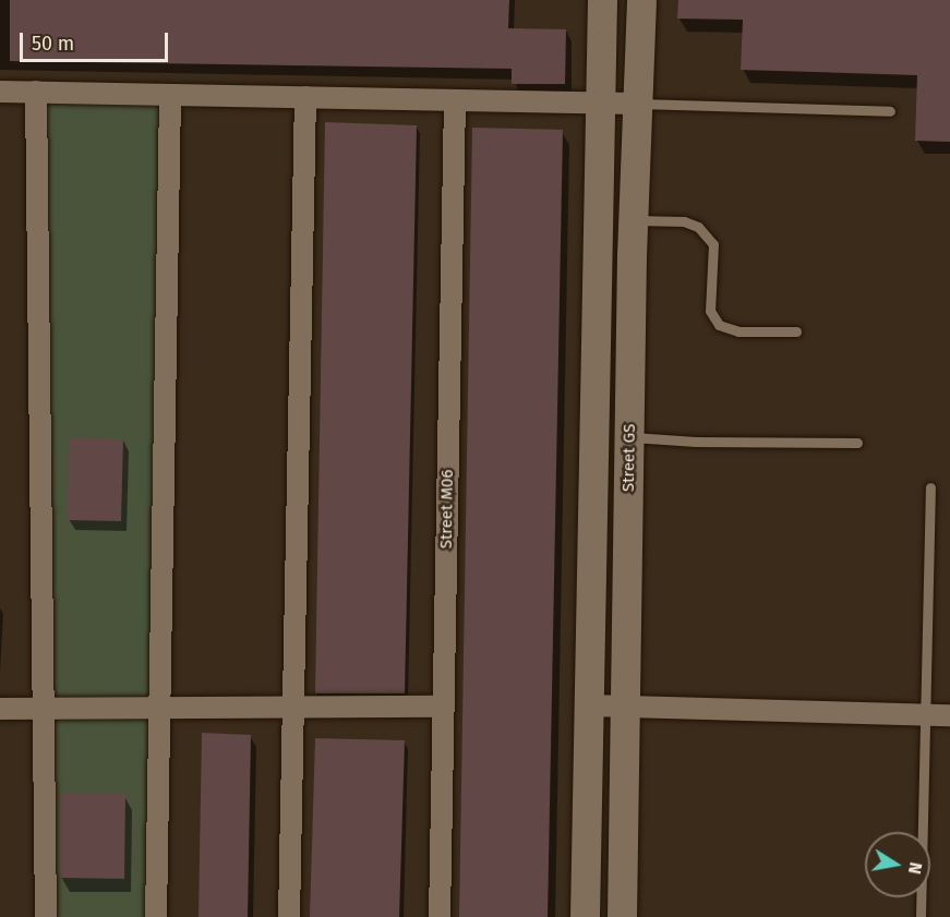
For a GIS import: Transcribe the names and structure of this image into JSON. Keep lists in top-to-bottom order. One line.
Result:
{"streets":{"street":["Street GS","Street M06"]},"scale_bar":"50 m","north":"right"}
